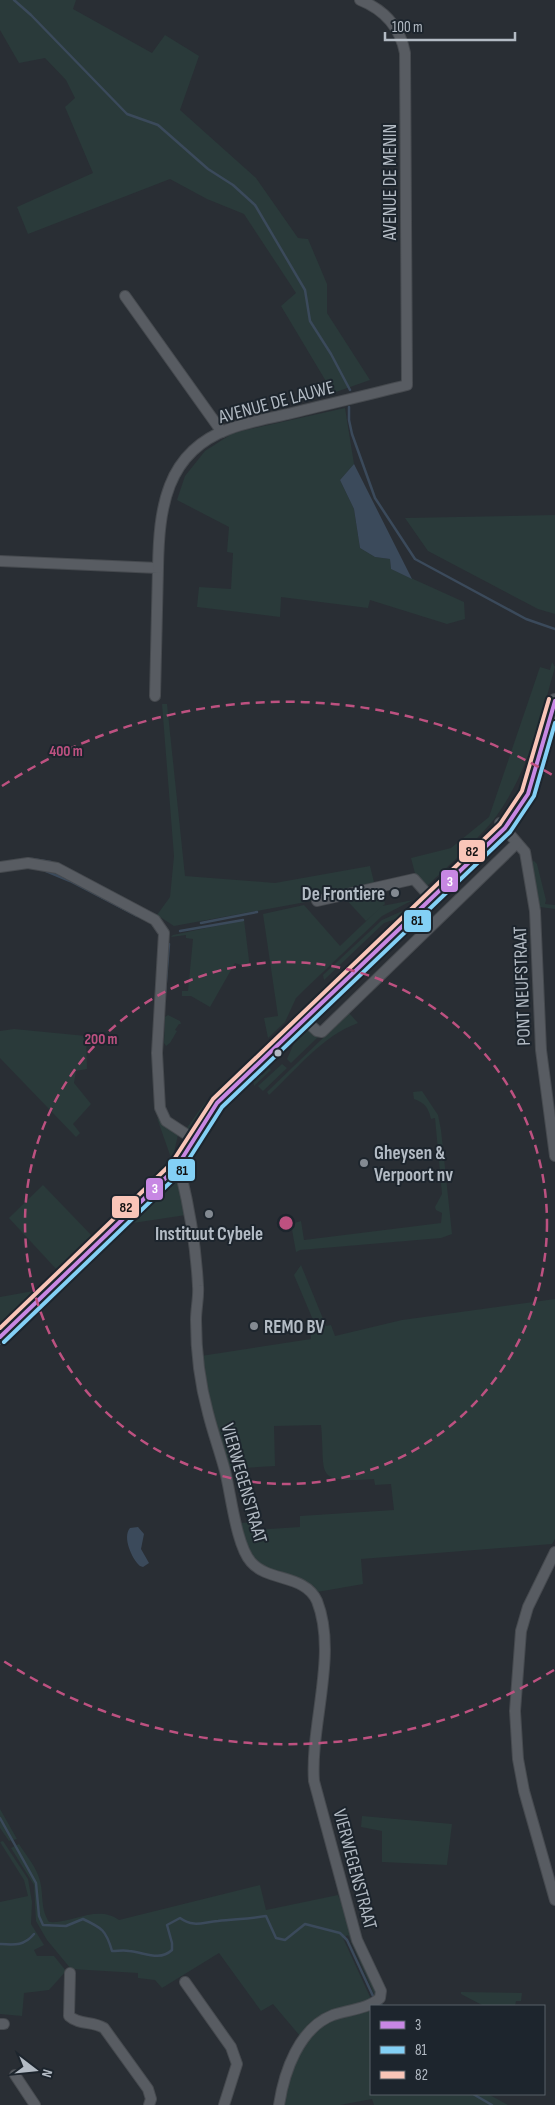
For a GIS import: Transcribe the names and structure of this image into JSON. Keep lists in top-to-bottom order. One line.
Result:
{"streets":{"street":["AVENUE DE MENIN","AVENUE DE LAUWE","PONT NEUFSTRAAT","VIERWEGENSTRAAT"]},"crossings":[["AVENUE DE MENIN","AVENUE DE LAUWE"]],"places":["De Frontiere","Gheysen & Verpoort nv","Instituut Cybele","REMO BV"],"lines":["transit line 82","transit line 3","transit line 81"],"legend":["3","81","82"],"scale_bar":"100 m","north":"right","rings":["400 m","200 m"]}
